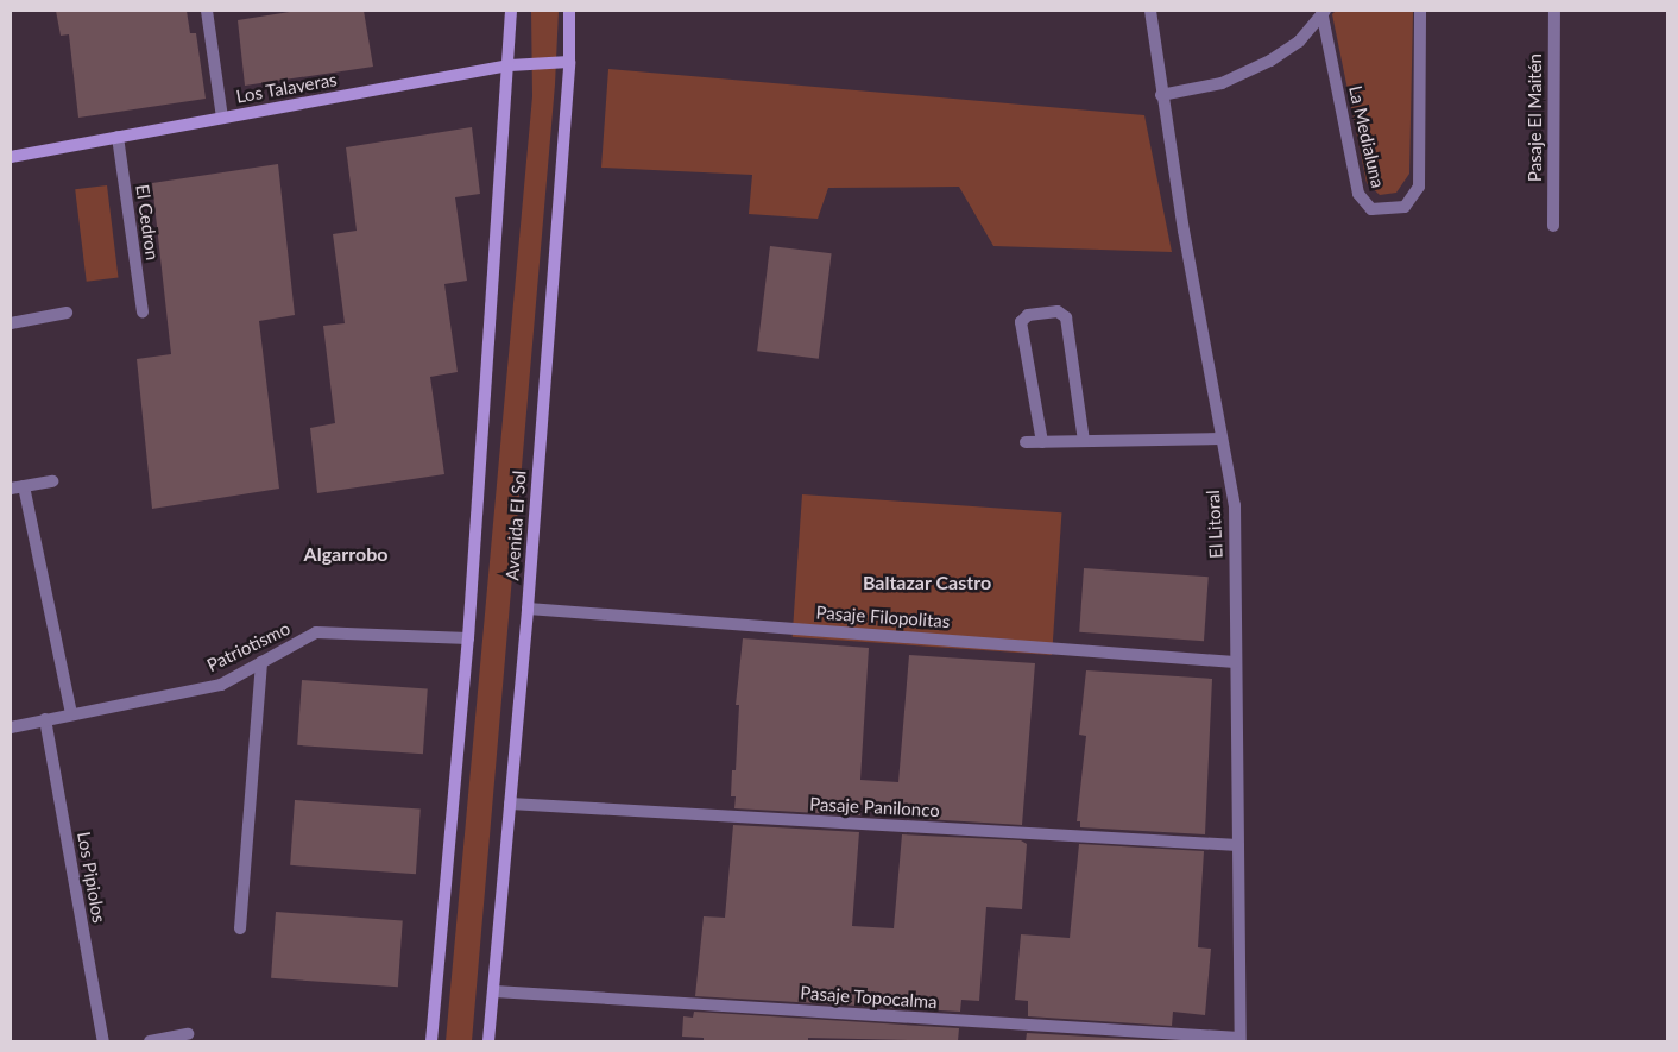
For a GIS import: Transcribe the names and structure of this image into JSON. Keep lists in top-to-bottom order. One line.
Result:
{"streets":{"main road":["Los Talaveras","Avenida El Sol"],"street":["Pasaje El Maitén","La Medialuna","El Cedron","El Litoral","Pasaje Filopolitas","Patriotismo","Pasaje Panilonco","Los Pipiolos","Pasaje Topocalma"]},"crossings":[["Los Talaveras","El Cedron"],["Los Talaveras","Avenida El Sol"],["El Litoral","Pasaje Filopolitas"],["El Litoral","Pasaje Panilonco"],["El Litoral","Pasaje Topocalma"],["Avenida El Sol","Pasaje Filopolitas"],["Avenida El Sol","Pasaje Panilonco"],["Avenida El Sol","Pasaje Topocalma"],["Patriotismo","Los Pipiolos"]],"districts":["Algarrobo","Baltazar Castro"]}
